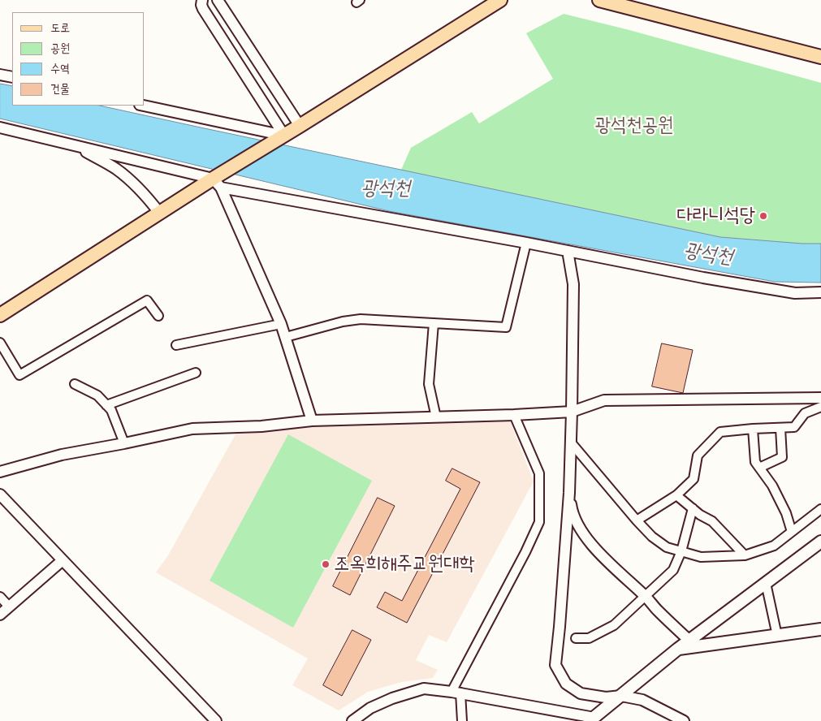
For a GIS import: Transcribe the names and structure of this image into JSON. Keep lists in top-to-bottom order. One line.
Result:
{"water":["광석천"],"parks":["광석천공원"],"places":["다라니석당","조옥희해주교원대학"],"legend":["도로","공원","수역","건물"]}
